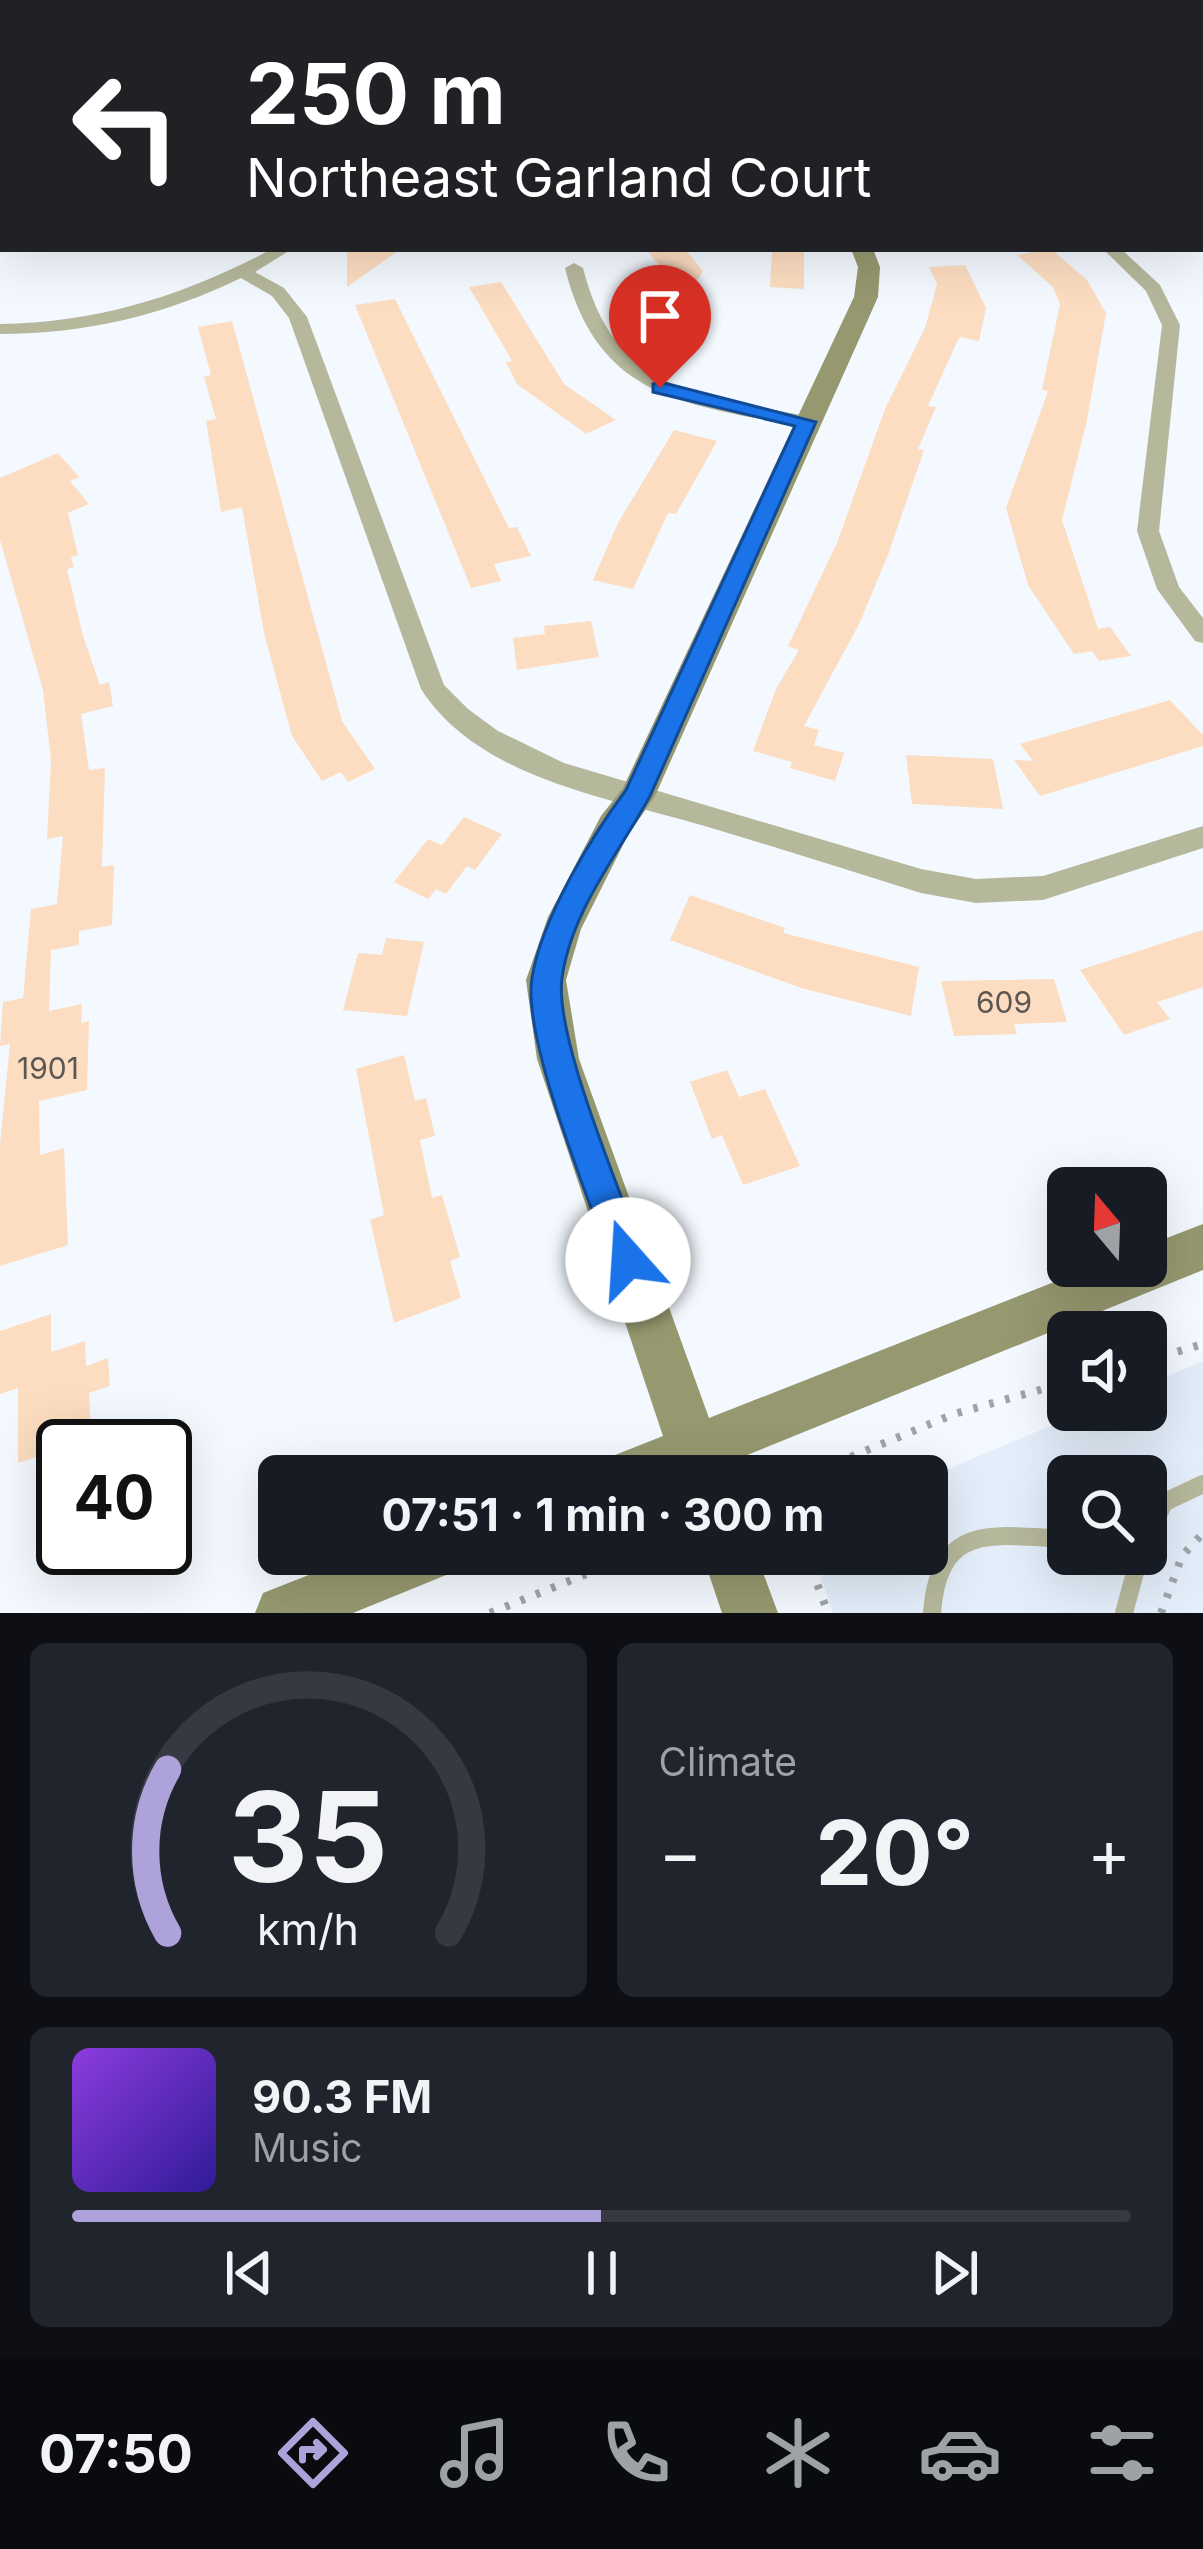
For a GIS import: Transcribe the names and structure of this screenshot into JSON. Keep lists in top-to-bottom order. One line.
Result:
{"house_numbers":["609","1901"],"north":"top","page":{"turn":["250 m","Northeast Garland Court"],"limit":"40","trip":"07:51 · 1 min · 300 m","tile":"Climate","heat":["−","20°","+"],"song":["90.3 FM","Music"],"tabs":"07:50","gauge":["35","km/h"]}}
